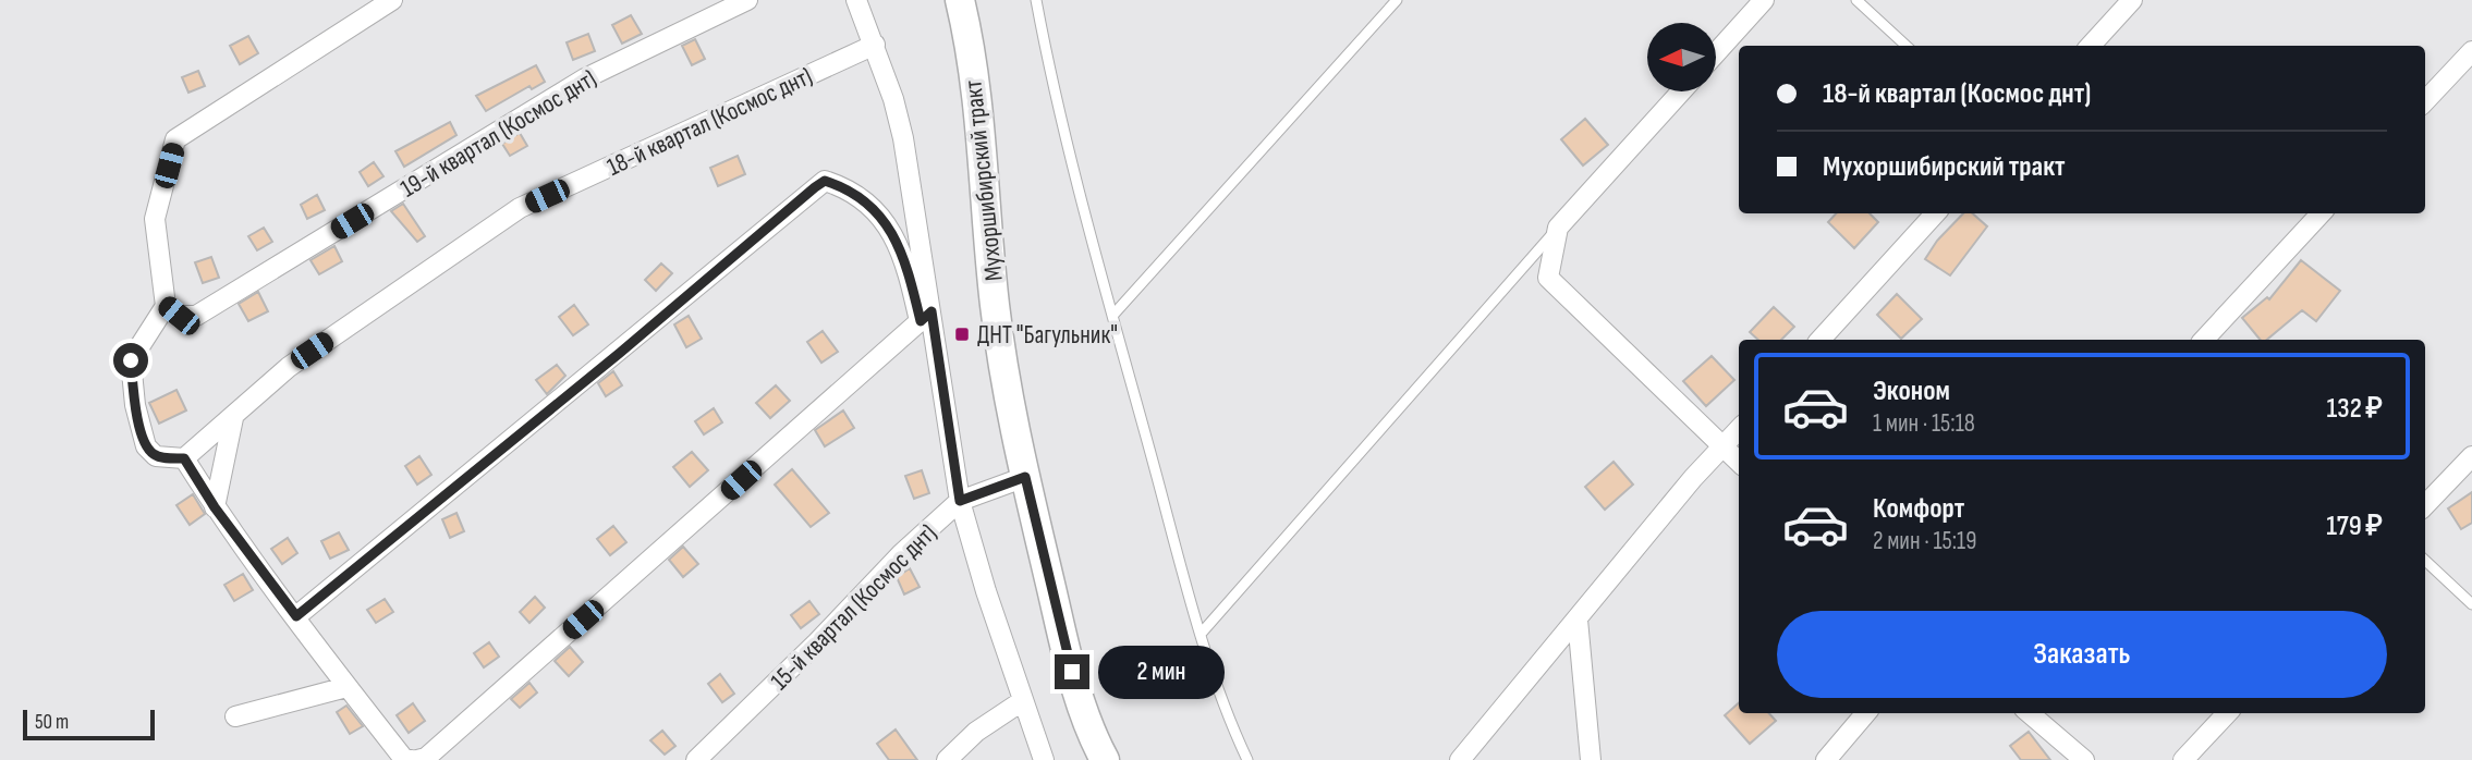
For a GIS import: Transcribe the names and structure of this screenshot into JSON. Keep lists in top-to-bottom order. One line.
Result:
{"streets":{"main road":["Мухоршибирский тракт"],"street":["18-й квартал (Космос днт)","19-й квартал (Космос днт)","15-й квартал (Космос днт)"]},"crossings":[["Мухоршибирский тракт","15-й квартал (Космос днт)"]],"places":{"transit":["ДНТ \"Багульник\""]},"scale_bar":"50 m","north":"left","page":{"banner":["18-й квартал (Космос днт)","Мухоршибирский тракт"],"list":[{"name":"Эконом","note":"1 мин · 15:18","value":"132 ₽"},{"name":"Комфорт","note":"2 мин · 15:19","value":"179 ₽"}],"buttons":"Заказать","bubble":"2 мин","scale":"50 m"}}
